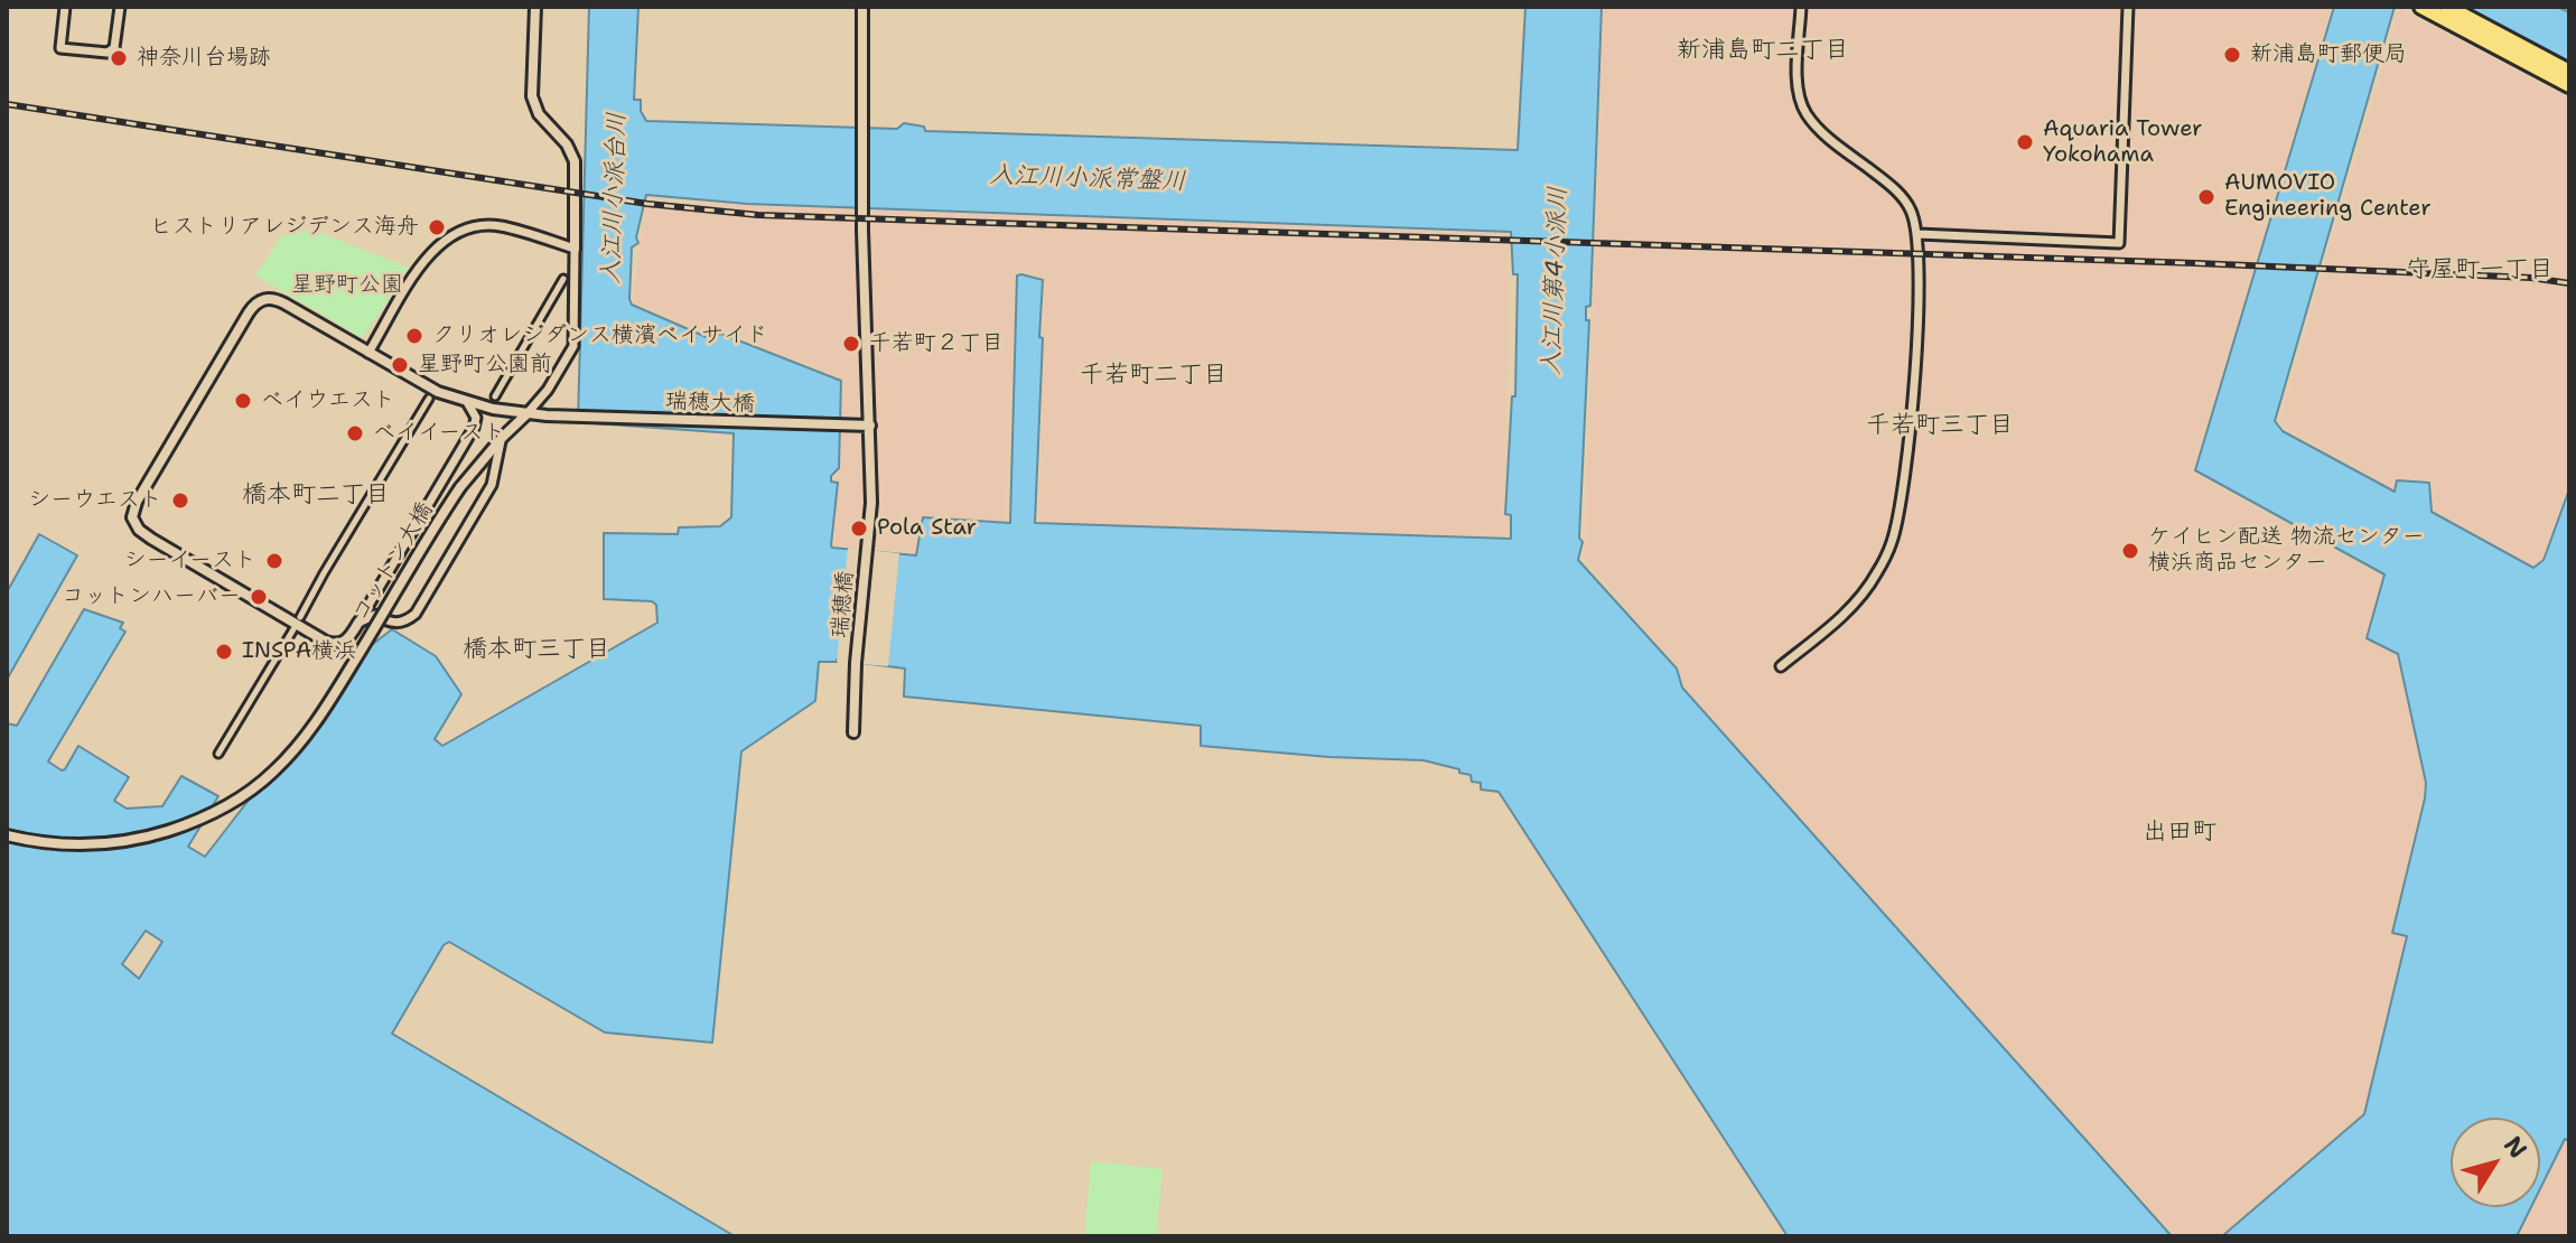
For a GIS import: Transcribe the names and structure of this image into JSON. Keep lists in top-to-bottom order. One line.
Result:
{"streets":{"street":["瑞穂大橋","コットン大橋","瑞穂橋"]},"crossings":[["瑞穂大橋","コットン大橋"],["瑞穂大橋","瑞穂橋"]],"districts":["新浦島町二丁目","守屋町一丁目","千若町二丁目","千若町三丁目","橋本町二丁目","橋本町三丁目","出田町"],"water":["入江川小派常盤川","入江川小派台川","入江川第4小派川"],"parks":["星野町公園"],"places":["新浦島町郵便局","神奈川台場跡","Aquaria Tower Yokohama","AUMOVIO Engineering Center","ヒストリアレジデンス海舟","クリオレジダンス横濱ベイサイド","千若町２丁目","星野町公園前","ベイウエスト","ベイイースト","シーウエスト","Pola Star","ケイヒン配送 物流センター 横浜商品センター","シーイースト","コットンハーバー","INSPA横浜"],"north":"top right"}
